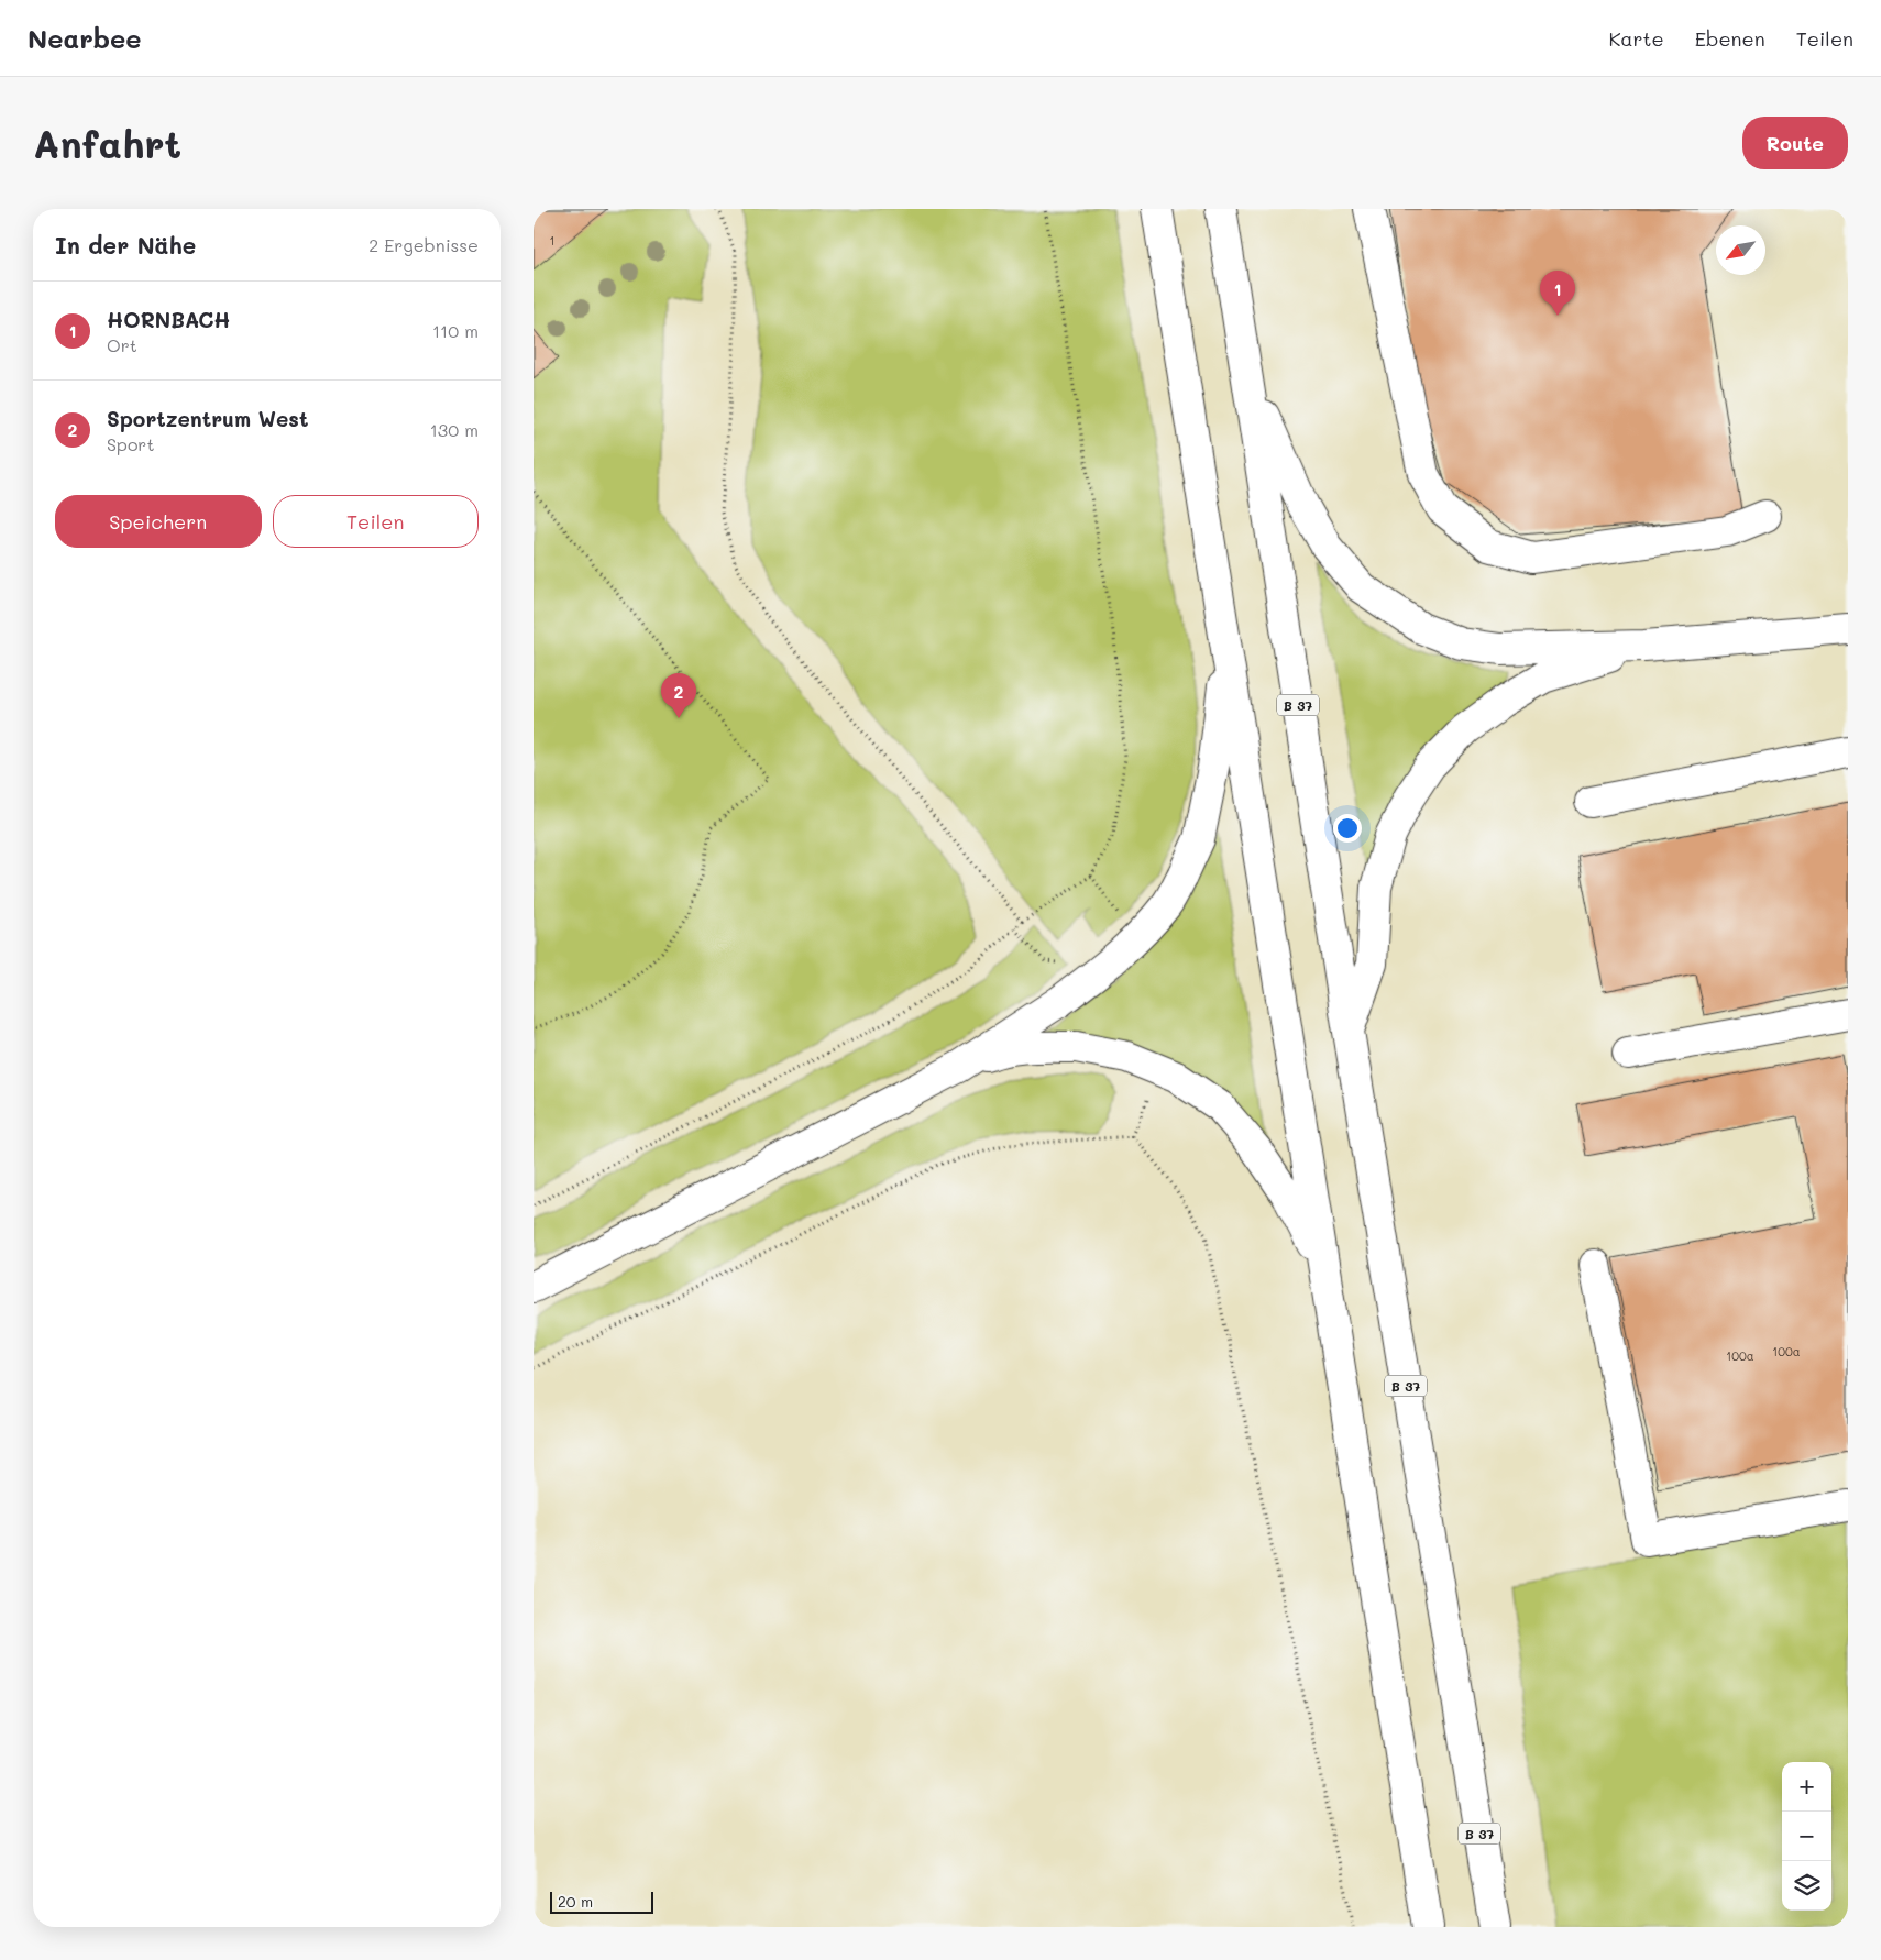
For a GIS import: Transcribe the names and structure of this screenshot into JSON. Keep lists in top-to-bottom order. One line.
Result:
{"streets":{"main road":["B 37"]},"house_numbers":["1","100a","100a"],"scale_bar":"20 m","north":"bottom left","page":{"header":"Nearbee","nav":["Karte","Ebenen","Teilen"],"buttons":["Route",["Speichern","Teilen"]],"title":"Anfahrt","heading":["In der Nähe","2 Ergebnisse"],"pins":["1","2"],"list":[{"mark":"1","name":"HORNBACH","note":"Ort","value":"110 m"},{"mark":"2","name":"Sportzentrum West","note":"Sport","value":"130 m"}],"map_buttons":["+","−"],"scale":"20 m"}}
